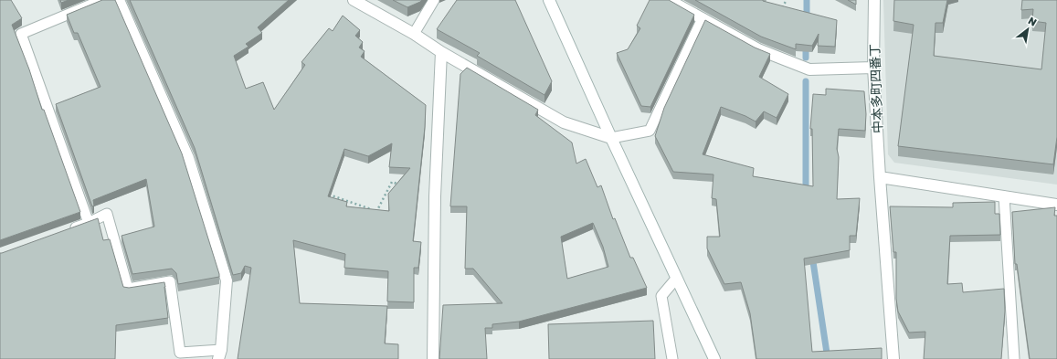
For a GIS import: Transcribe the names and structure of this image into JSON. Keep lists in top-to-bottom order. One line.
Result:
{"streets":{"street":["中本多町四番丁"]},"north":"top right"}
